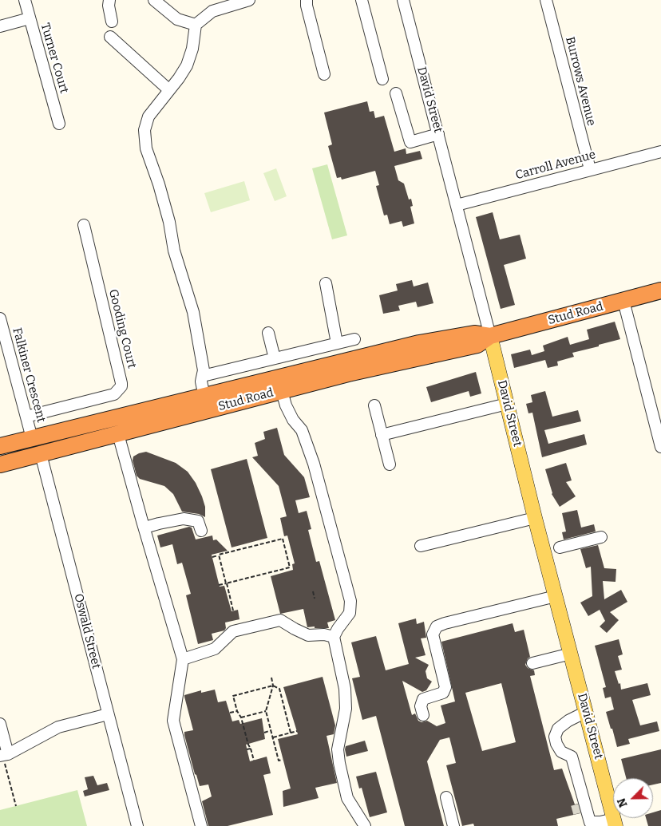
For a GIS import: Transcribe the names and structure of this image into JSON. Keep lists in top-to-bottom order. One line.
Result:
{"streets":{"highway":["Stud Road","Oswald Street"],"main road":["David Street"],"street":["Turner Court","Burrows Avenue","Carroll Avenue","Gooding Court","Falkiner Crescent"]},"crossings":[["Burrows Avenue","Carroll Avenue"],["David Street","Carroll Avenue"],["David Street","Stud Road"],["Stud Road","Falkiner Crescent"],["Stud Road","Oswald Street"],["Gooding Court","Falkiner Crescent"],["Falkiner Crescent","Oswald Street"]],"north":"bottom left"}
